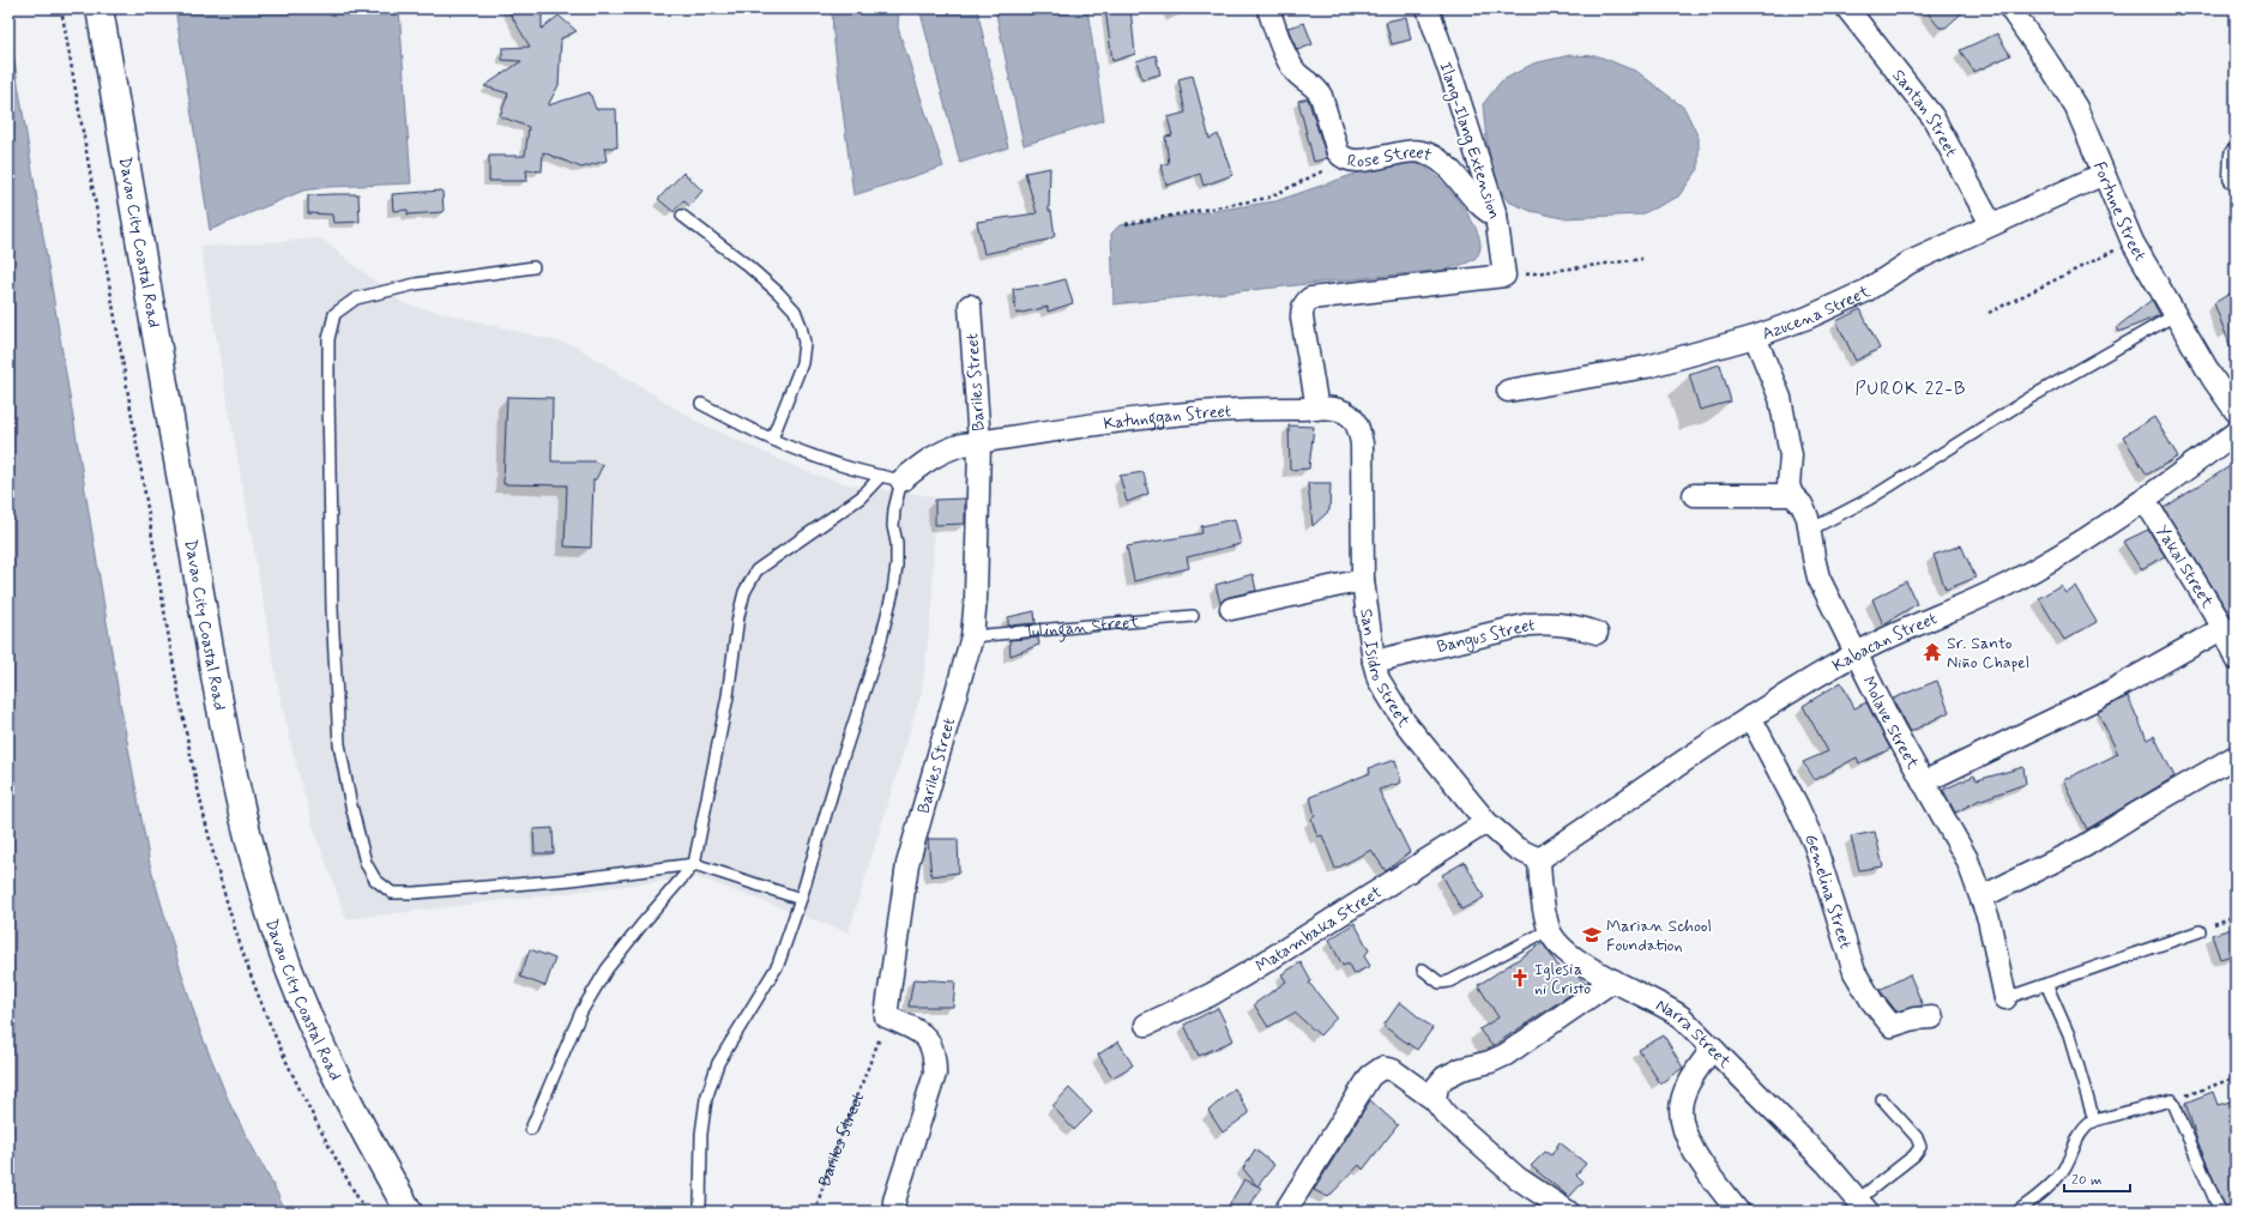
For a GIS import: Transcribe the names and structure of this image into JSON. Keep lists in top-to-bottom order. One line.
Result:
{"streets":{"main road":["Davao City Coastal Road"],"street":["Santan Street","Ilang-Ilang Extension","Rose Street","Fortune Street","Azucena Street","Bariles Street","Katunggan Street","Yakal Street","Bangus Street","Kabacan Street","San Isidro Street","Molave Street","Gemelina Street","Matambaka Street","Narra Street"],"lane":["Tulingan Street"]},"crossings":[["Santan Street","Azucena Street"],["Ilang-Ilang Extension","Rose Street"],["Fortune Street","Azucena Street"],["Azucena Street","Molave Street"],["Bariles Street","Katunggan Street"],["Bariles Street","Tulingan Street"],["Katunggan Street","San Isidro Street"],["Yakal Street","Kabacan Street"],["Bangus Street","San Isidro Street"],["Kabacan Street","San Isidro Street"],["Kabacan Street","Molave Street"],["Kabacan Street","Gemelina Street"],["Kabacan Street","Narra Street"],["San Isidro Street","Matambaka Street"],["San Isidro Street","Narra Street"]],"districts":["PUROK 22-B"],"places":{"temple":["Sr. Santo Niño Chapel"],"school or university":["Marian School Foundation"],"church":["Iglesia ni Cristo"]},"scale_bar":"20 m"}
